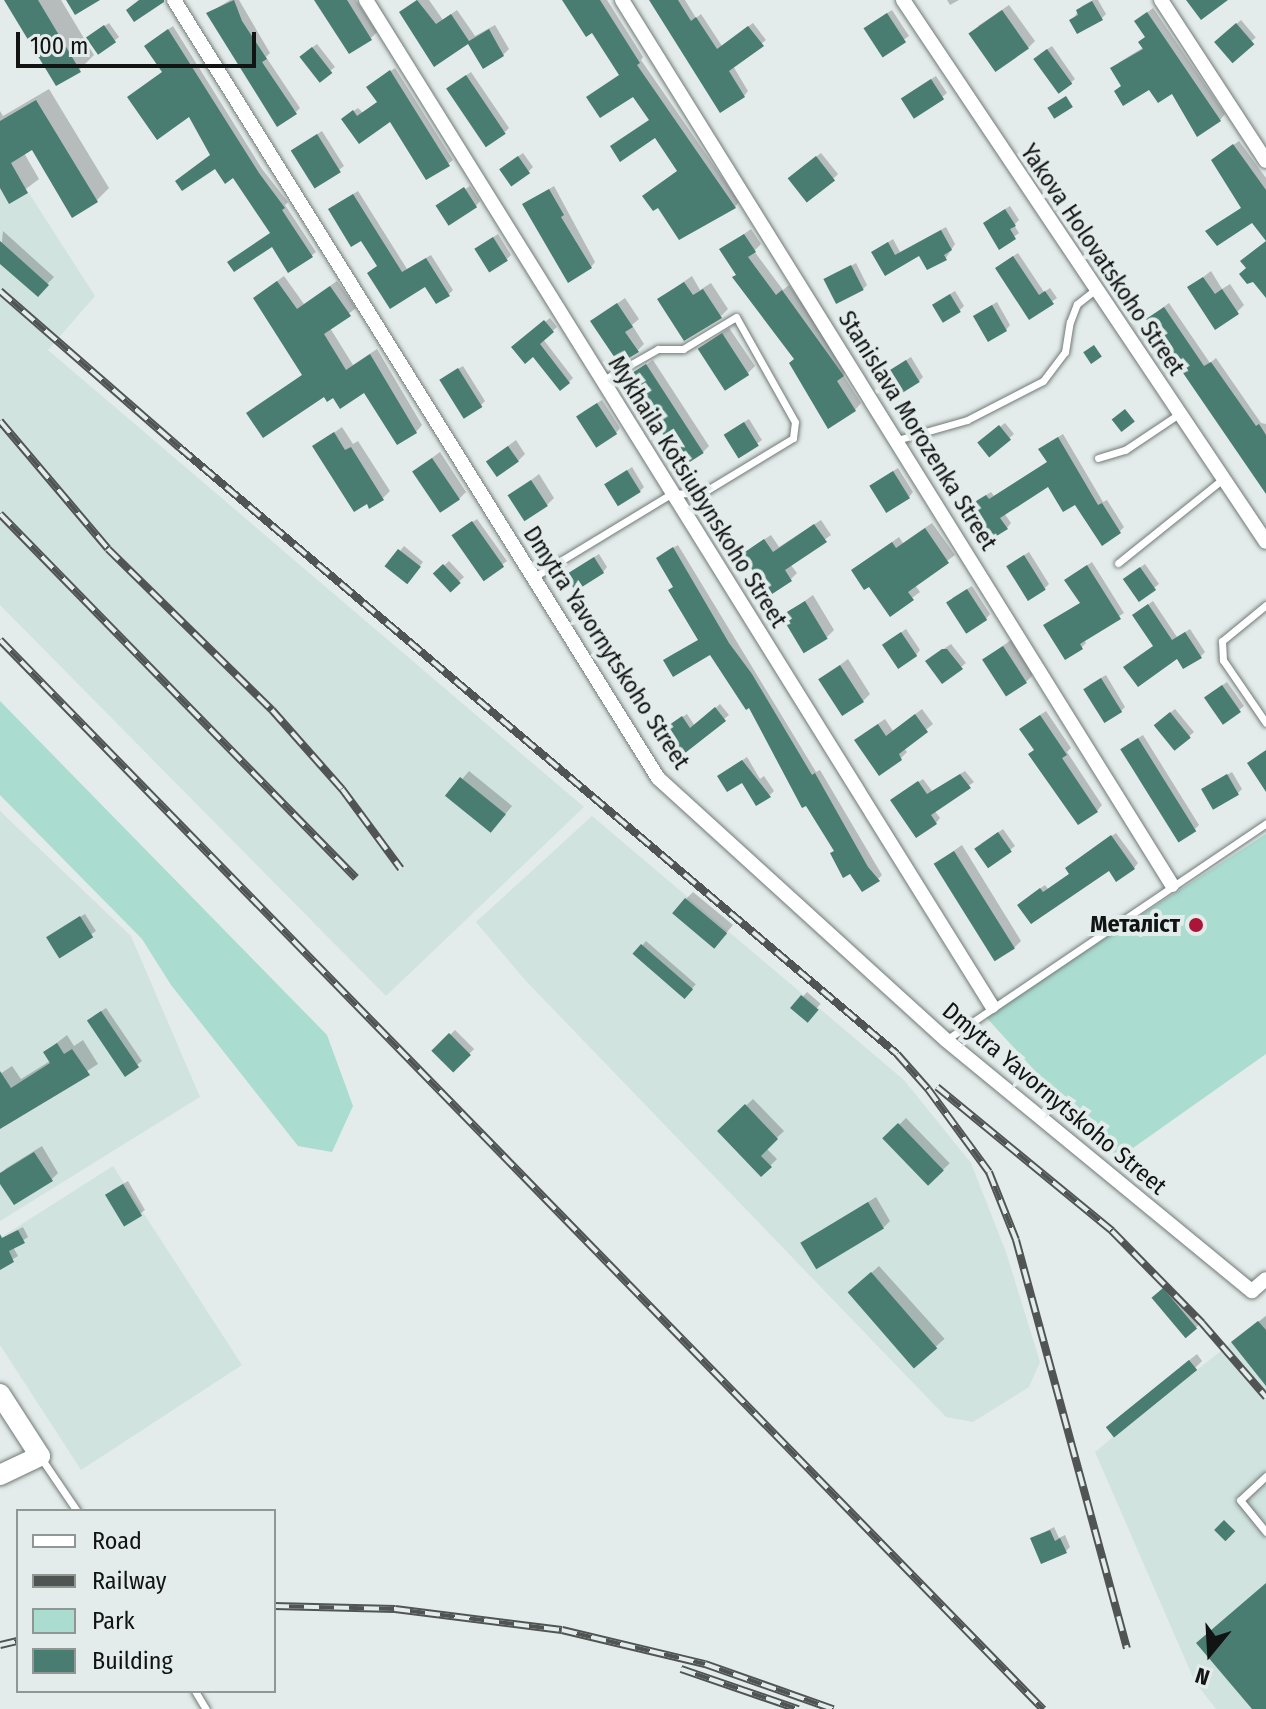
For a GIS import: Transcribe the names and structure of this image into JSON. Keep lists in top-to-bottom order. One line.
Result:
{"streets":{"street":["Yakova Holovatskoho Street","Stanislava Morozenka Street","Mykhaila Kotsiubynskoho Street","Dmytra Yavornytskoho Street"]},"places":["Металіст"],"legend":["Road","Railway","Park","Building"],"scale_bar":"100 m","north":"bottom"}
